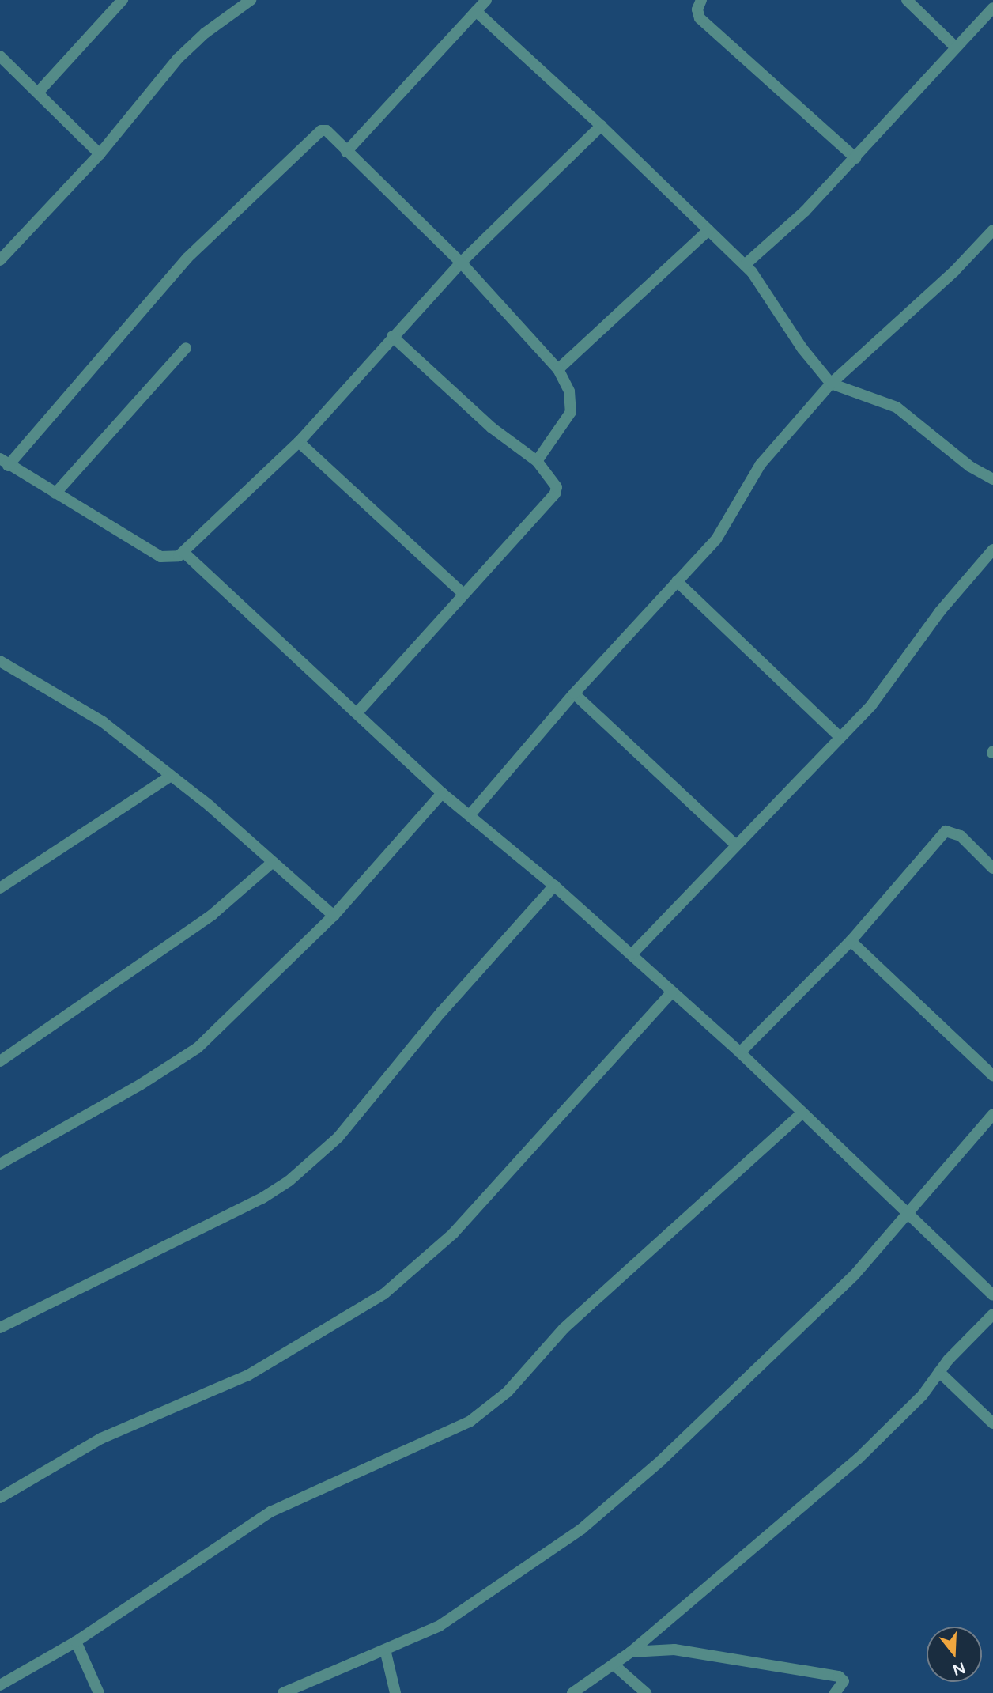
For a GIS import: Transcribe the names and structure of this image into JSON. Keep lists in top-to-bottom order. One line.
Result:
{"north":"bottom"}
